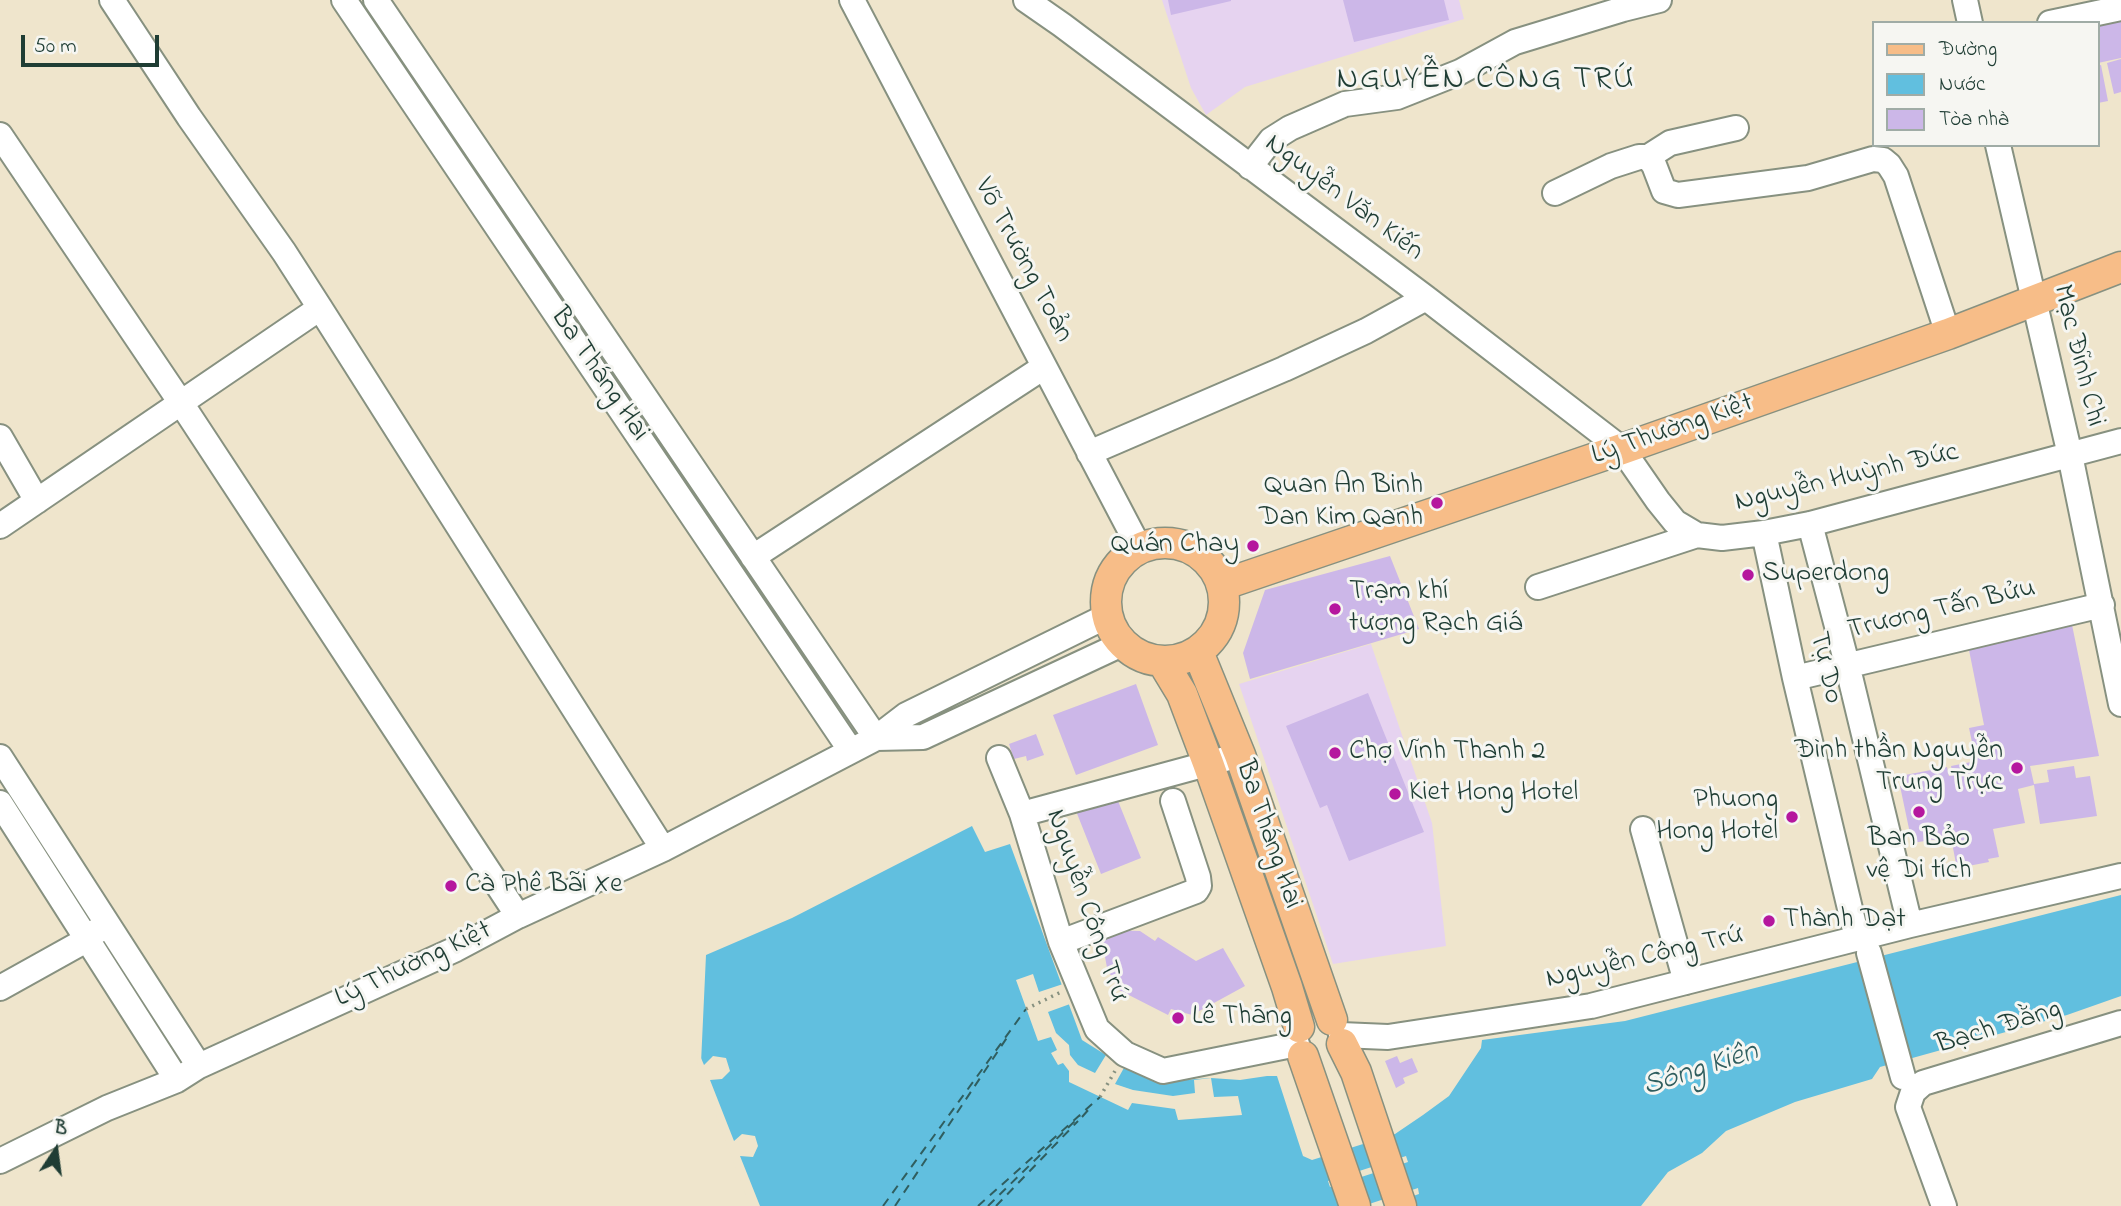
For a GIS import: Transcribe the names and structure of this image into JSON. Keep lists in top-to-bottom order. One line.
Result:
{"streets":{"main road":["Ba Tháng Hai","Lý Thường Kiệt"],"street":["Nguyễn Văn Kiến","Võ Trường Toản","Mạc Đĩnh Chi","Nguyễn Huỳnh Đức","Trương Tấn Bửu","Tự Do","Nguyễn Công Trứ","Bạch Đằng"]},"crossings":[["Nguyễn Văn Kiến","Lý Thường Kiệt"],["Võ Trường Toản","Ba Tháng Hai"],["Võ Trường Toản","Lý Thường Kiệt"],["Mạc Đĩnh Chi","Lý Thường Kiệt"],["Mạc Đĩnh Chi","Nguyễn Huỳnh Đức"],["Mạc Đĩnh Chi","Trương Tấn Bửu"],["Ba Tháng Hai","Lý Thường Kiệt"],["Ba Tháng Hai","Nguyễn Công Trứ"],["Nguyễn Huỳnh Đức","Tự Do"],["Trương Tấn Bửu","Tự Do"],["Tự Do","Nguyễn Công Trứ"]],"districts":["NGUYỄN CÔNG TRỨ"],"water":["Sông Kiên"],"places":["Quan An Binh Dan Kim Qanh","Quán Chay","Superdong","Trạm khí tượng Rạch Giá","Chợ Vĩnh Thanh 2","Đình thần Nguyễn Trung Trực","Kiet Hong Hotel","Ban Bảo vệ Di tích","Phuong Hong Hotel","Cà Phê Bãi Xe","Thành Dạt","Lê Thāng"],"legend":["Đường","Nước","Tòa nhà"],"scale_bar":"50 m","north":"top"}
